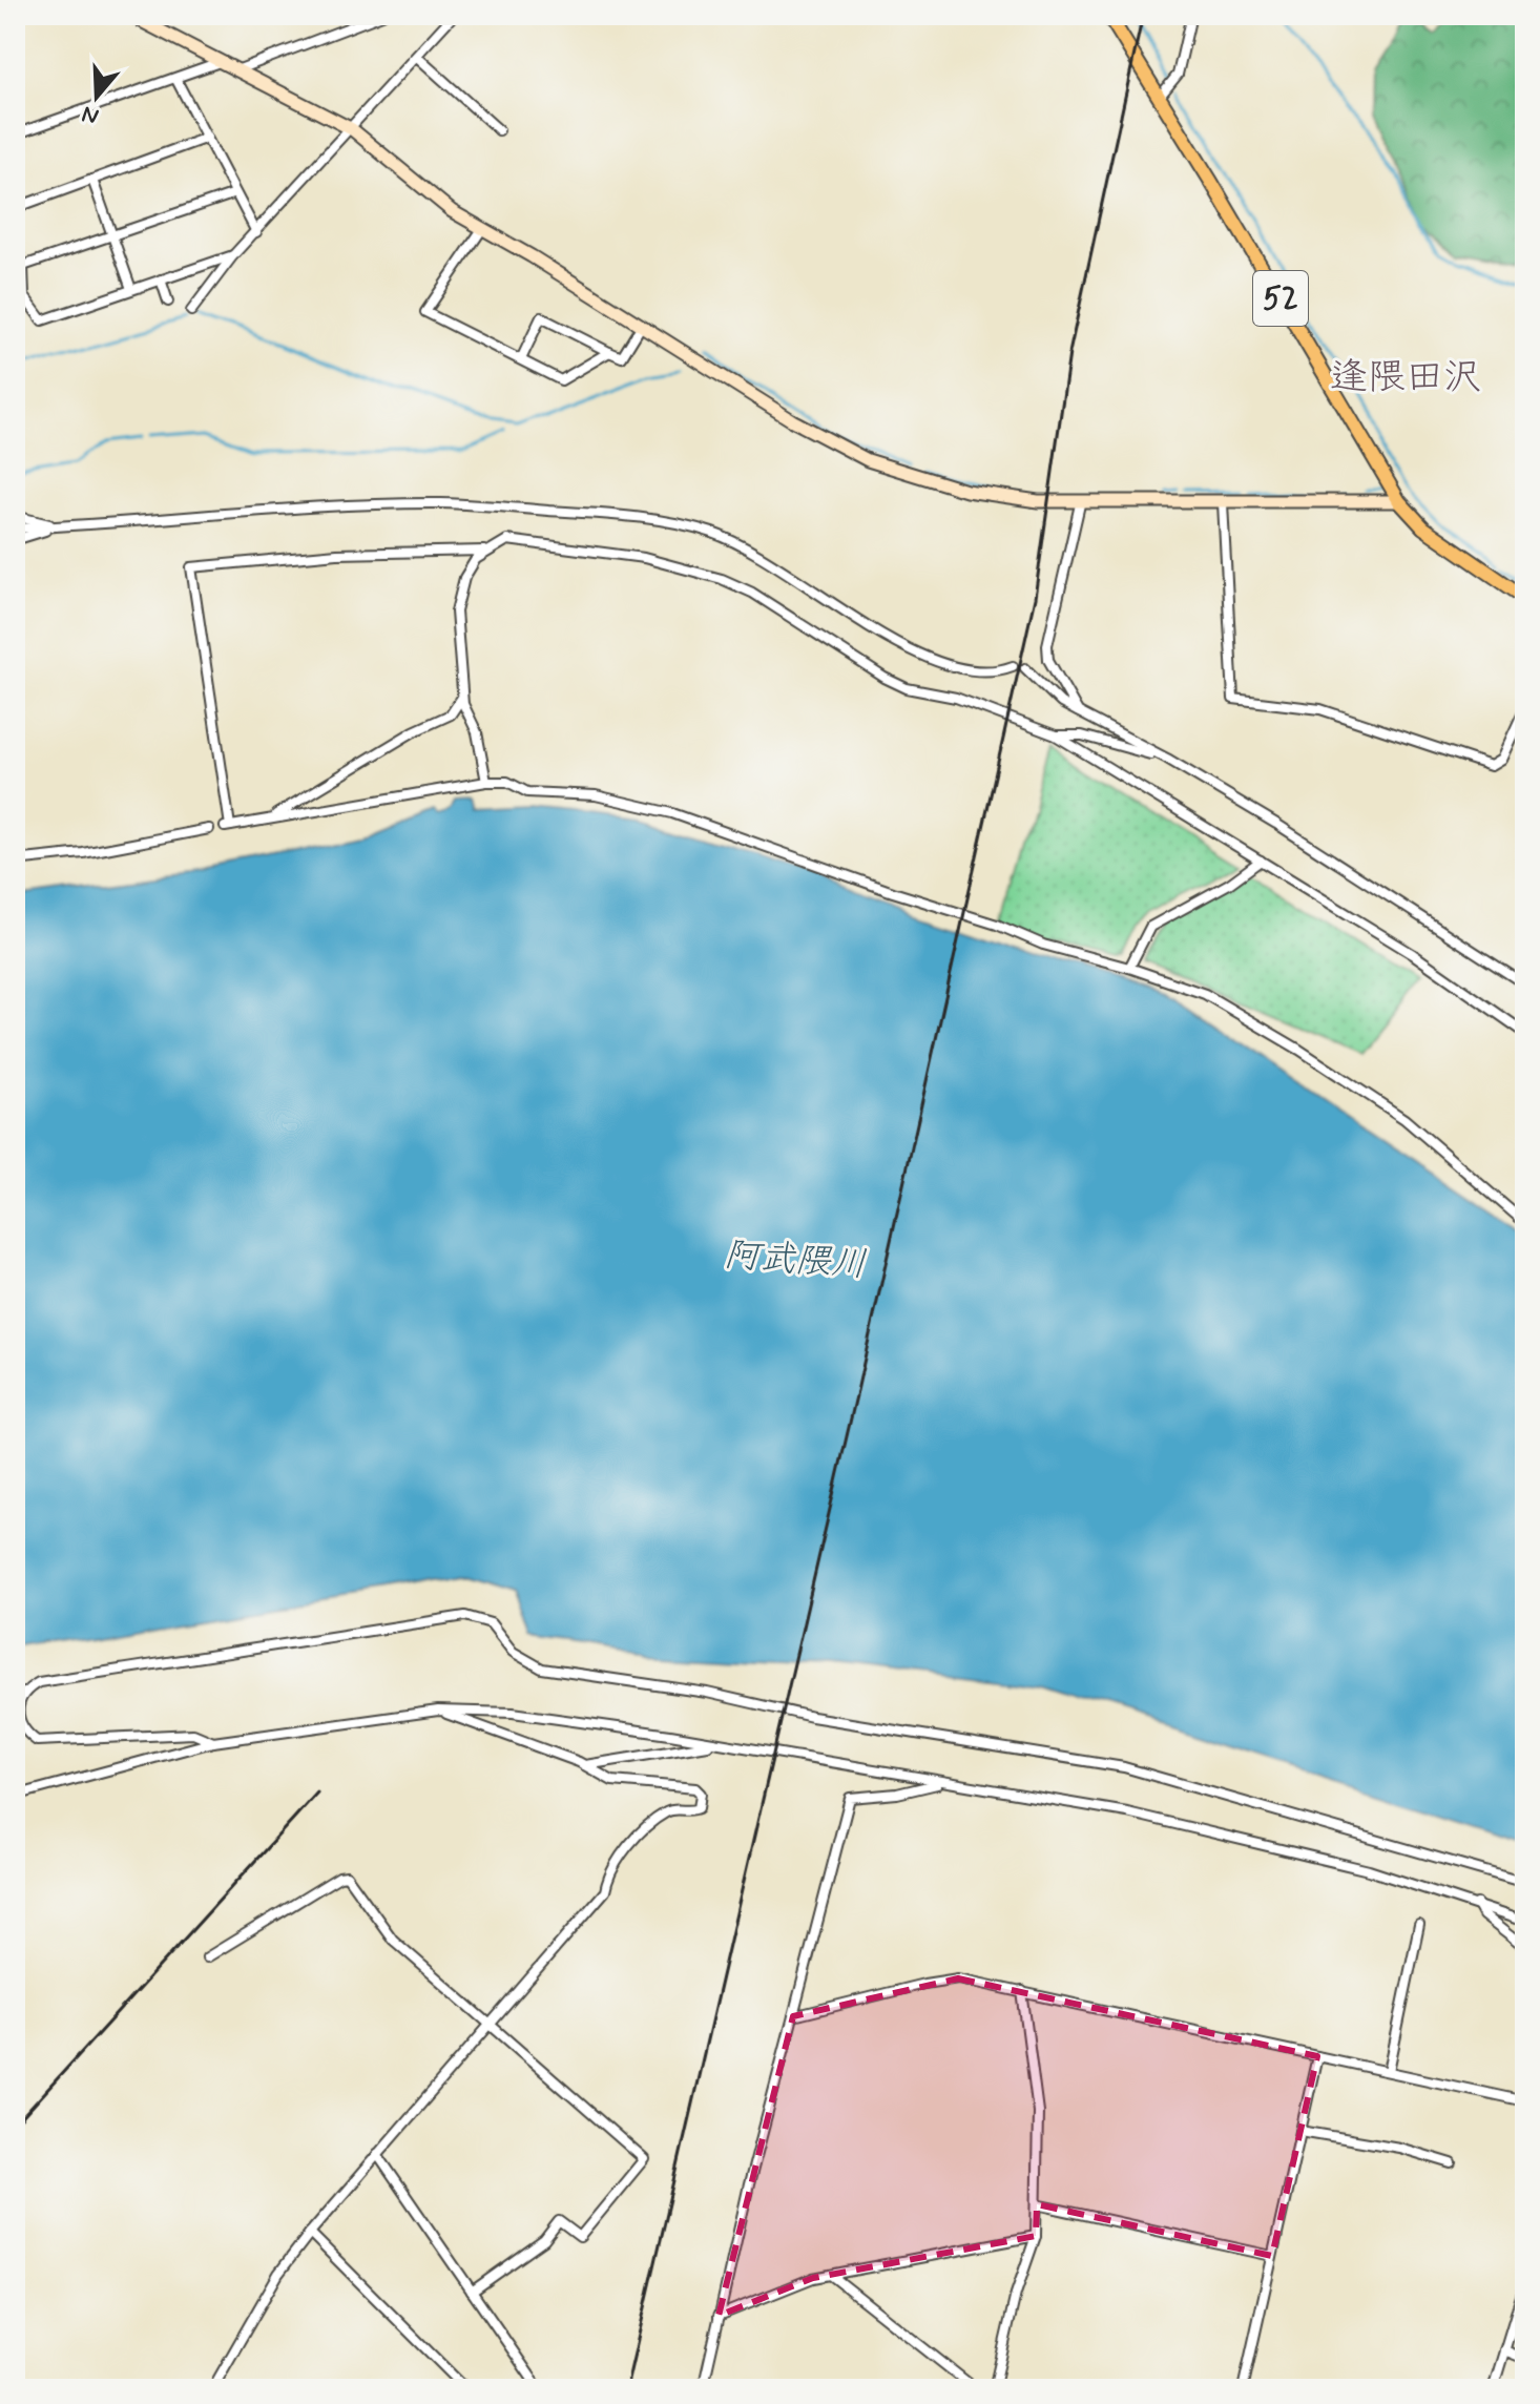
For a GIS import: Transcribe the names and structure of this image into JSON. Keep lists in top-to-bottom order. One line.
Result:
{"streets":{"main road":["52"]},"districts":["逢隈田沢"],"water":["阿武隈川"],"north":"bottom"}
